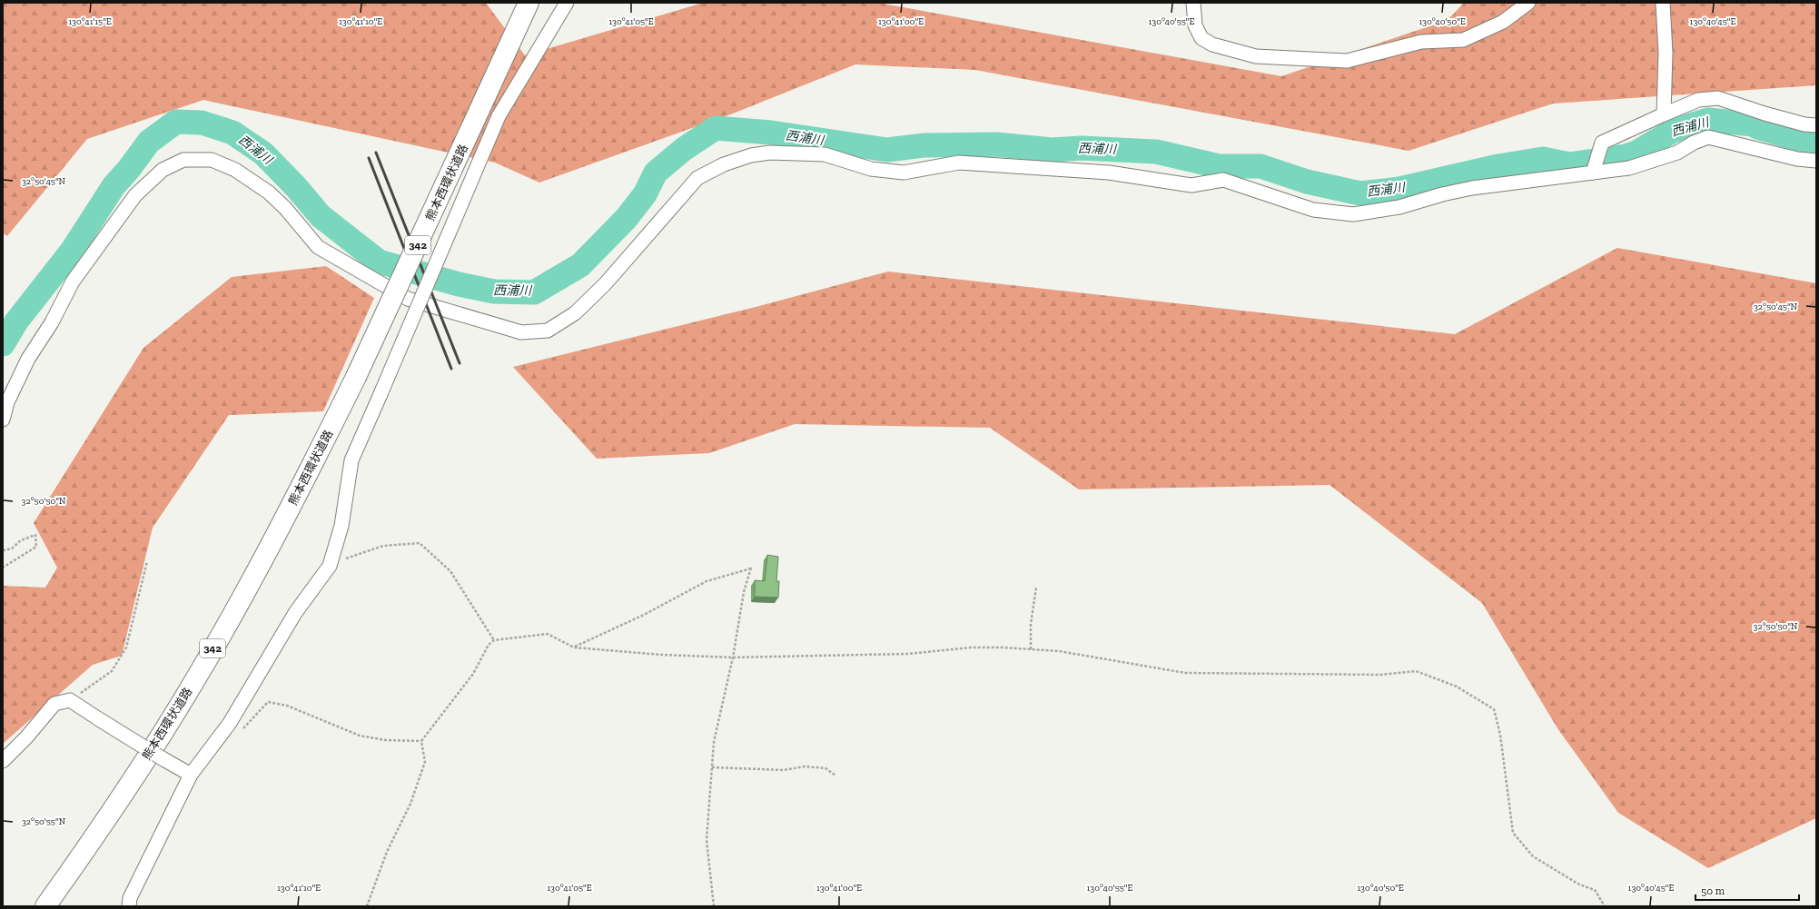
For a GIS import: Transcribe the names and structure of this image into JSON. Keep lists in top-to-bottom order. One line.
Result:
{"streets":{"highway":["熊本西環状道路","342"]},"water":["西浦川"],"scale_bar":"50 m","coordinates":["130°41'15\"E","130°41'10\"E","130°41'05\"E","130°41'00\"E","130°40'55\"E","130°40'50\"E","130°40'45\"E","32°50'45\"N","32°50'50\"N","32°50'55\"N"]}
